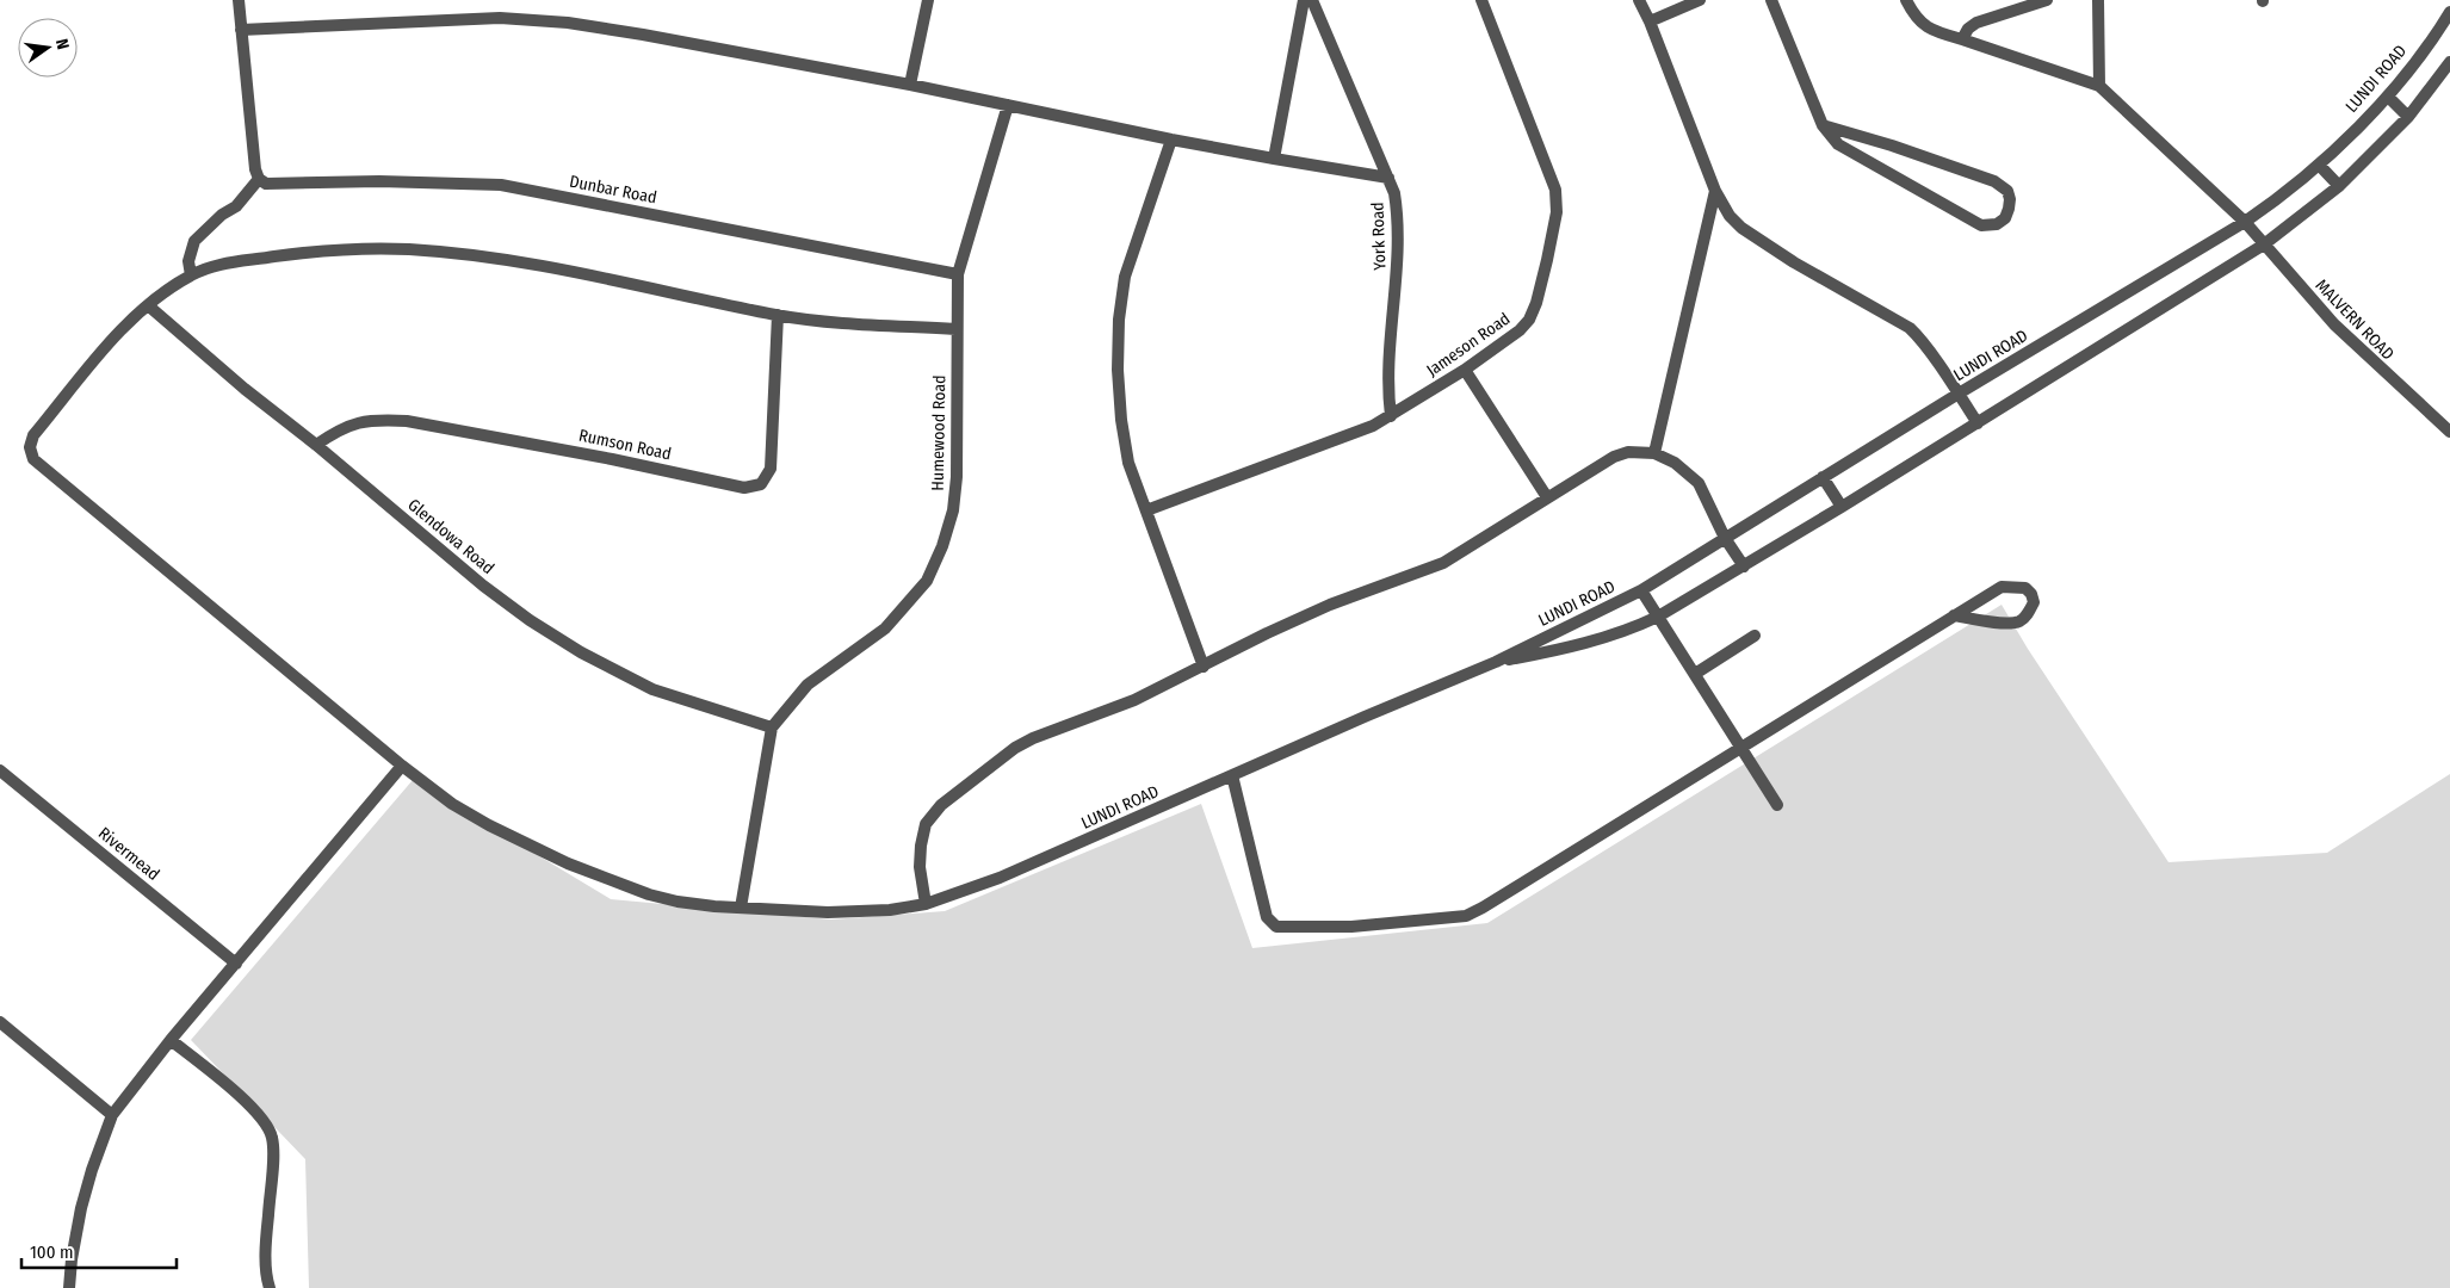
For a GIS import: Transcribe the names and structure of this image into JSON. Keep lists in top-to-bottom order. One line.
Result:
{"streets":{"street":["LUNDI ROAD","Dunbar Road","York Road","MALVERN ROAD","Jameson Road","Humewood Road","Rumson Road","Glendowa Road","Rivermead"]},"crossings":[["LUNDI ROAD","MALVERN ROAD"],["LUNDI ROAD","Glendowa Road"],["Dunbar Road","Humewood Road"],["York Road","Jameson Road"],["Humewood Road","Glendowa Road"],["Rumson Road","Glendowa Road"]],"scale_bar":"100 m","north":"right"}
